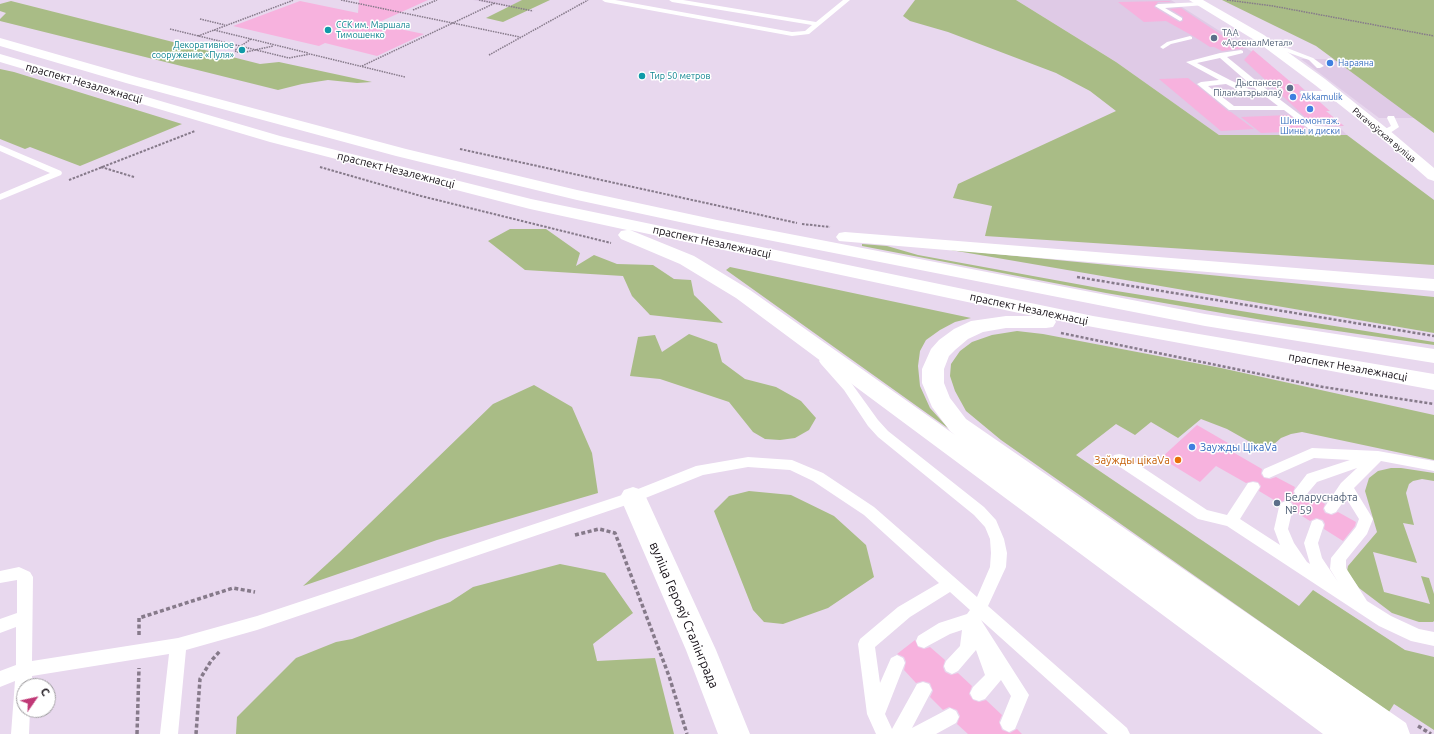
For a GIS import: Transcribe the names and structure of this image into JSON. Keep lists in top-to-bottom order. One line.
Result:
{"streets":{"main road":["праспект Незалежнасці","Рагачоўская вуліца","вуліца Герояў Сталінграда"]},"places":["ССК им. Маршала Тимошенко","ТАА «АрсеналМетал»","Декоративное сооружение «Пуля»","Нараяна","Тир 50 метров","Дыспансер Піламатэрыялаў","Akkamulik","Шиномонтаж. Шины и диски","Заужды ЦікаVа","Заўжды цікаVа","Беларуснафта № 59"],"north":"top right"}
